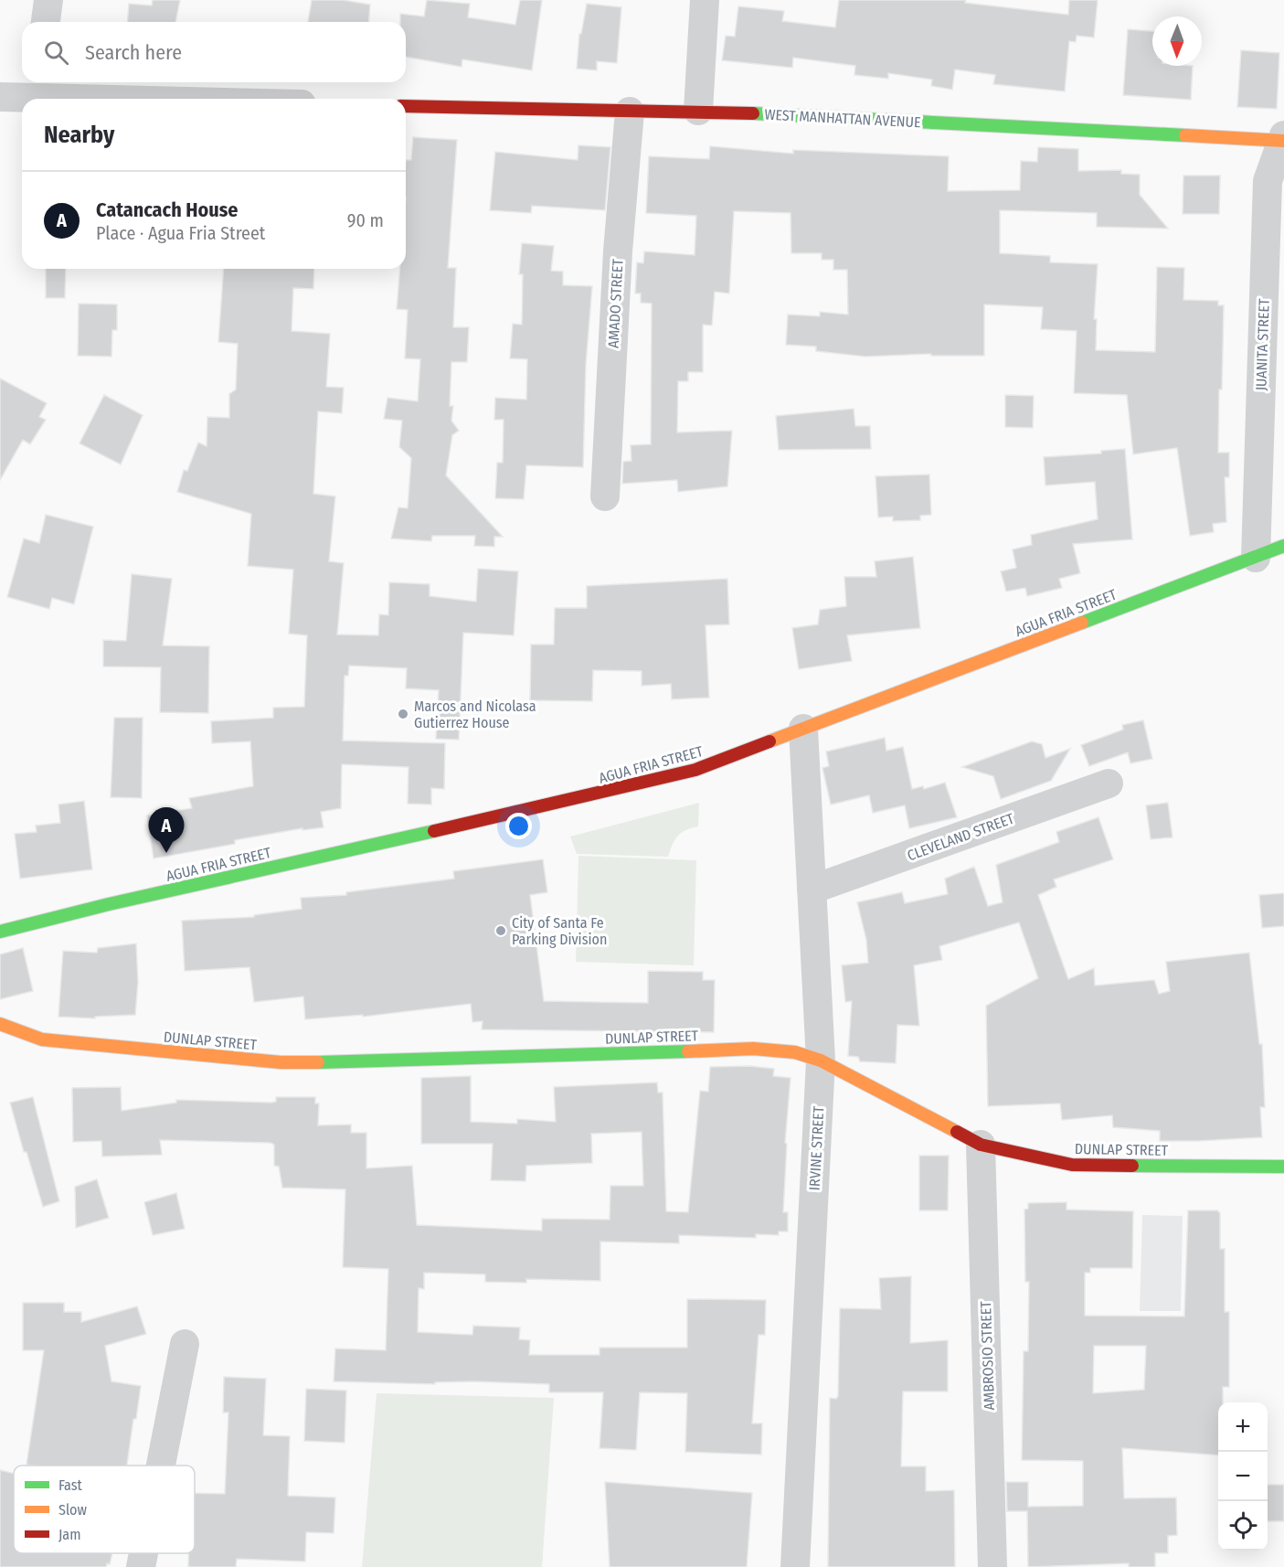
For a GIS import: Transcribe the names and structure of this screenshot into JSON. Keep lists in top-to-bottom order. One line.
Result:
{"streets":{"street":["WEST MANHATTAN AVENUE","AMADO STREET","JUANITA STREET","AGUA FRIA STREET","CLEVELAND STREET","DUNLAP STREET","IRVINE STREET","AMBROSIO STREET"]},"crossings":[["WEST MANHATTAN AVENUE","AMADO STREET"],["WEST MANHATTAN AVENUE","JUANITA STREET"],["JUANITA STREET","AGUA FRIA STREET"],["AGUA FRIA STREET","IRVINE STREET"],["CLEVELAND STREET","IRVINE STREET"],["DUNLAP STREET","IRVINE STREET"],["DUNLAP STREET","AMBROSIO STREET"]],"places":["Marcos and Nicolasa Gutierrez House","City of Santa Fe Parking Division"],"legend":["Fast","Slow","Jam"],"north":"bottom","page":{"search":"Search here","heading":"Nearby","list":[{"mark":"A","name":"Catancach House","note":"Place · Agua Fria Street","value":"90 m"}],"pins":"A","map_buttons":["+","−"]}}
